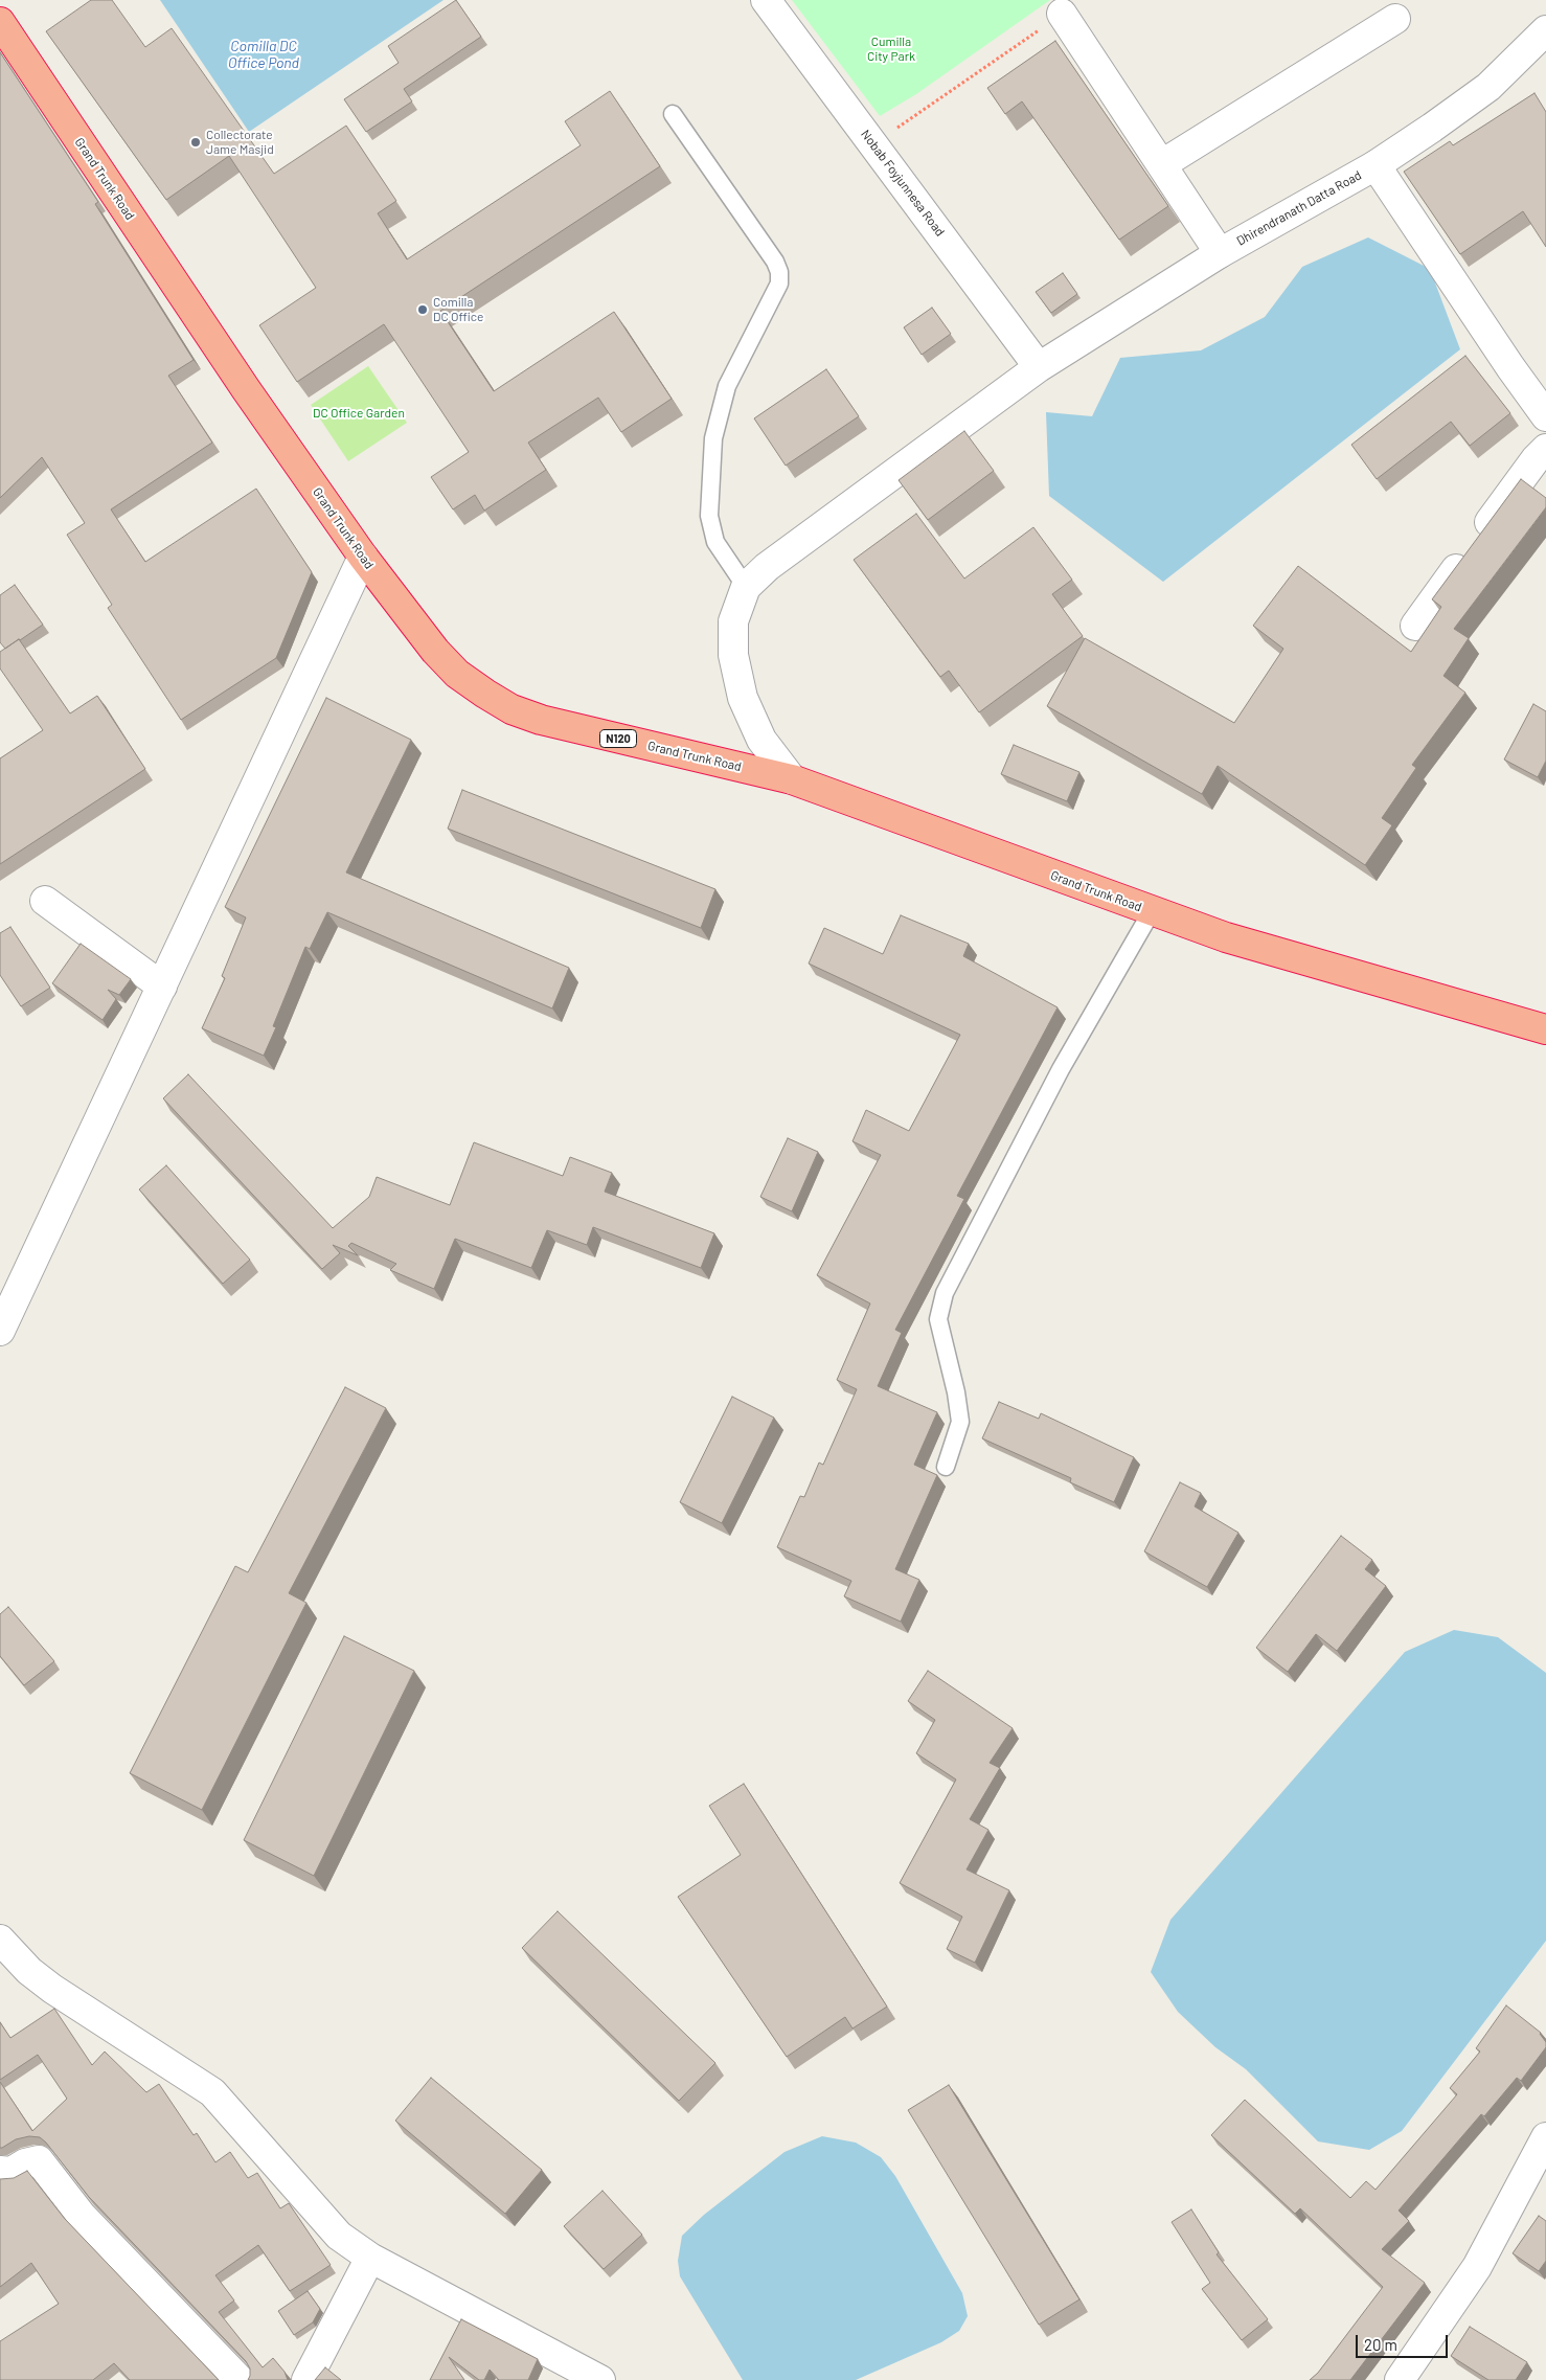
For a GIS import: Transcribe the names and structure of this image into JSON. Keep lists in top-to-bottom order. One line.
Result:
{"streets":{"highway":["Grand Trunk Road","N120"],"street":["Nobab Foyjunnesa Road","Dhirendranath Datta Road"]},"crossings":[["Nobab Foyjunnesa Road","Dhirendranath Datta Road"]],"water":["Comilla DC Office Pond"],"parks":["Cumilla City Park","DC Office Garden"],"places":["Collectorate Jame Masjid","Comilla DC Office"],"scale_bar":"20 m"}
